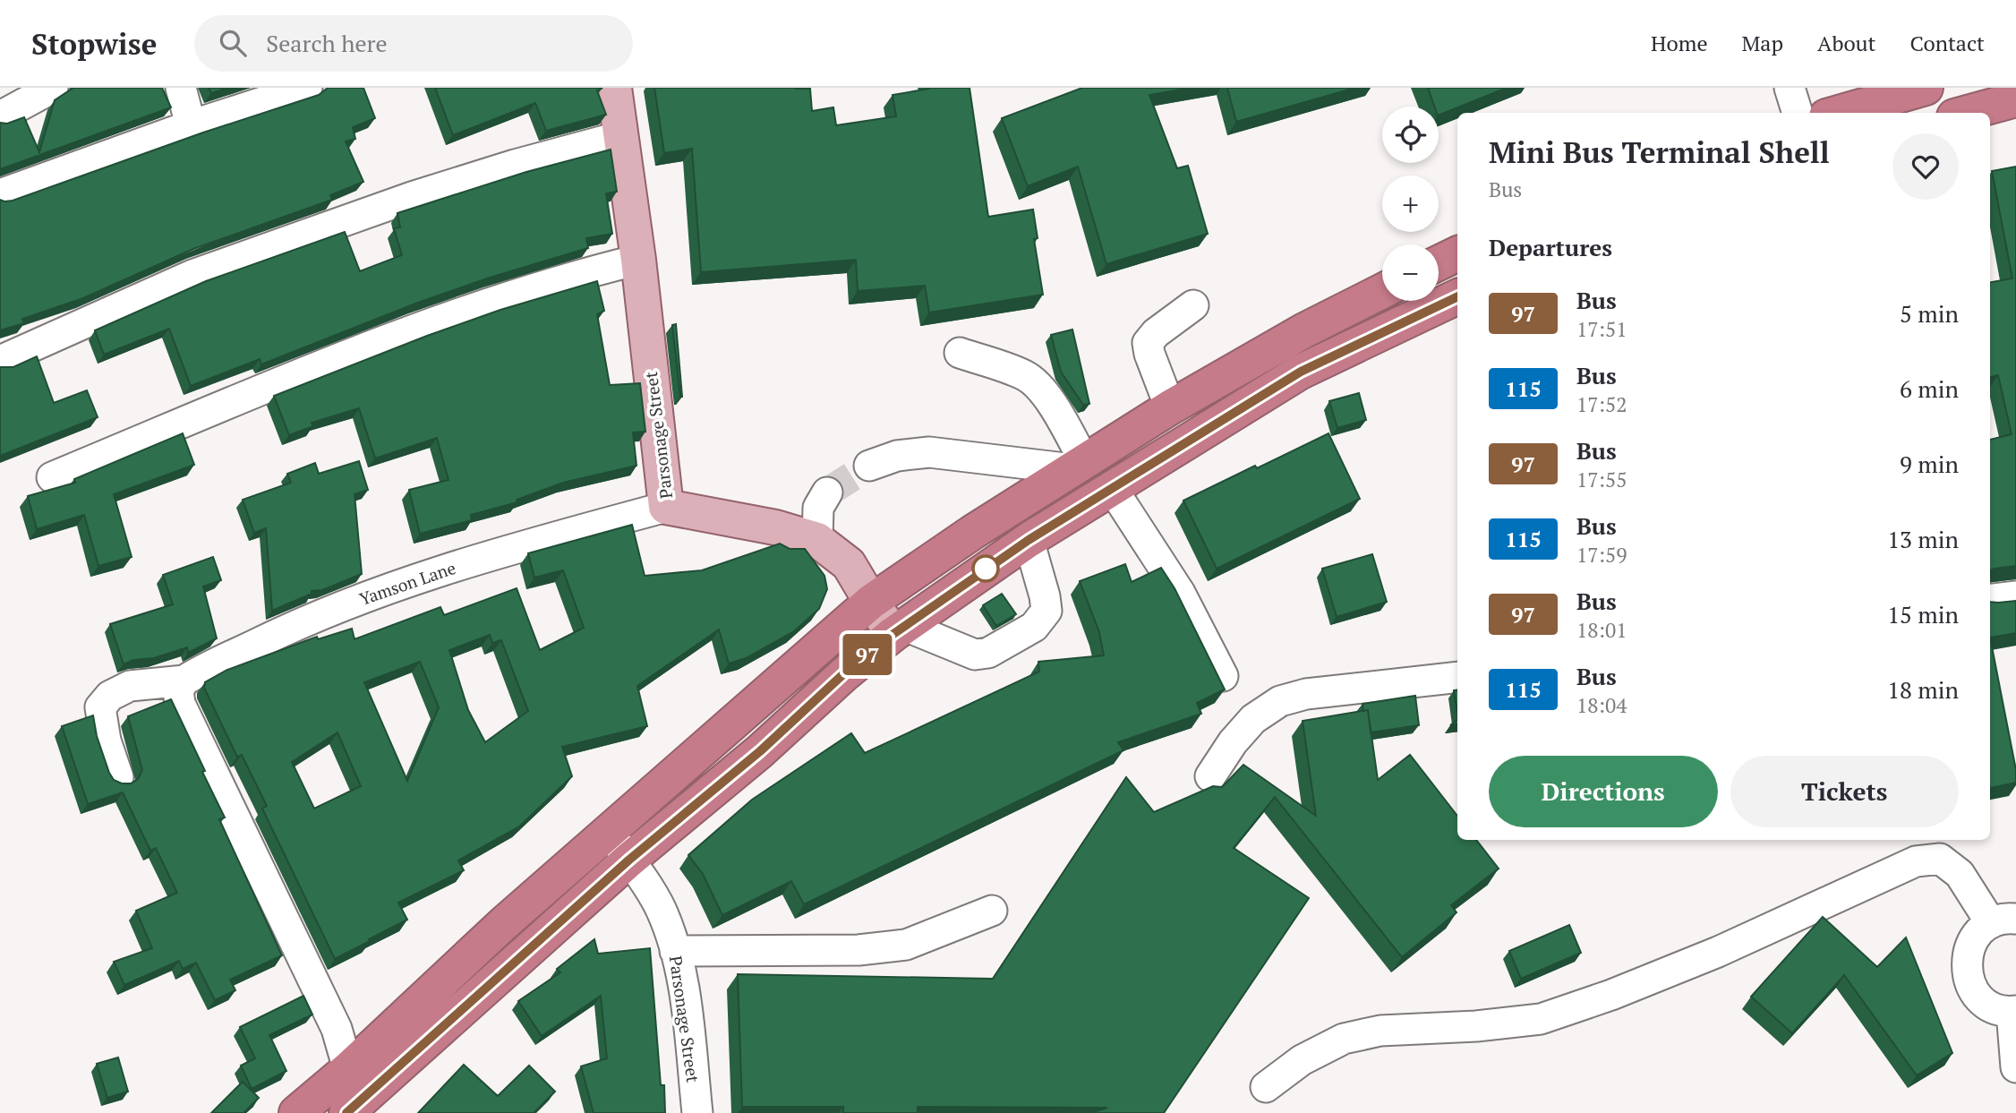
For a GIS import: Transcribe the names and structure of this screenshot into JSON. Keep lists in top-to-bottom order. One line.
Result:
{"streets":{"main road":["Parsonage Street"],"street":["Yamson Lane"]},"crossings":[["Parsonage Street","Yamson Lane"]],"lines":["bus line 97"],"page":{"header":"Stopwise","search":"Search here","nav":["Home","Map","About","Contact"],"on_map":"97","map_buttons":["+","−"],"heading":[["Mini Bus Terminal Shell","Bus"],"Departures"],"list":[{"mark":"97","name":"Bus","note":"17:51","value":"5 min"},{"mark":"115","name":"Bus","note":"17:52","value":"6 min"},{"mark":"97","name":"Bus","note":"17:55","value":"9 min"},{"mark":"115","name":"Bus","note":"17:59","value":"13 min"},{"mark":"97","name":"Bus","note":"18:01","value":"15 min"},{"mark":"115","name":"Bus","note":"18:04","value":"18 min"}],"buttons":["Directions","Tickets"]}}
